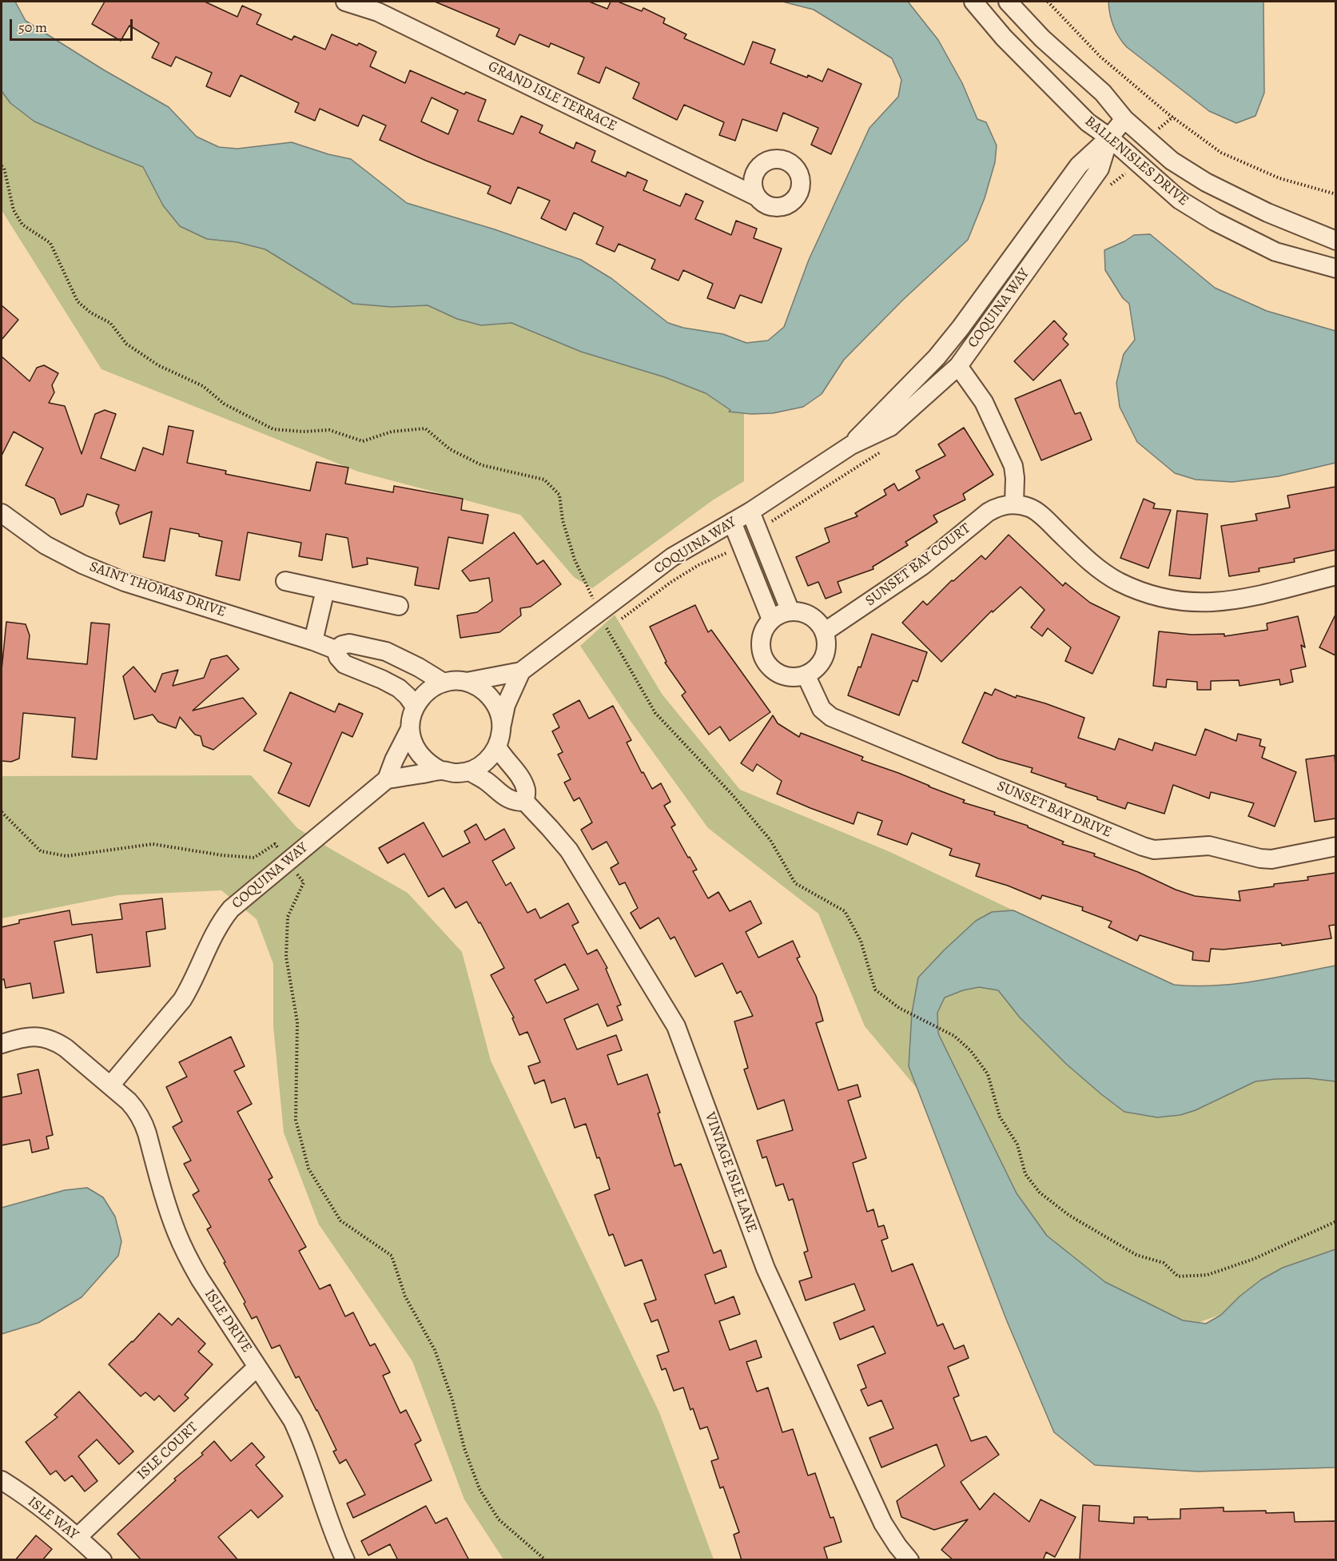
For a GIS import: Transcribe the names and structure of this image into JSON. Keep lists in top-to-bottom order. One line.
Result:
{"streets":{"street":["GRAND ISLE TERRACE","BALLENISLES DRIVE","COQUINA WAY","SUNSET BAY COURT","SAINT THOMAS DRIVE","SUNSET BAY DRIVE","VINTAGE ISLE LANE","ISLE DRIVE","ISLE COURT","ISLE WAY"]},"crossings":[["BALLENISLES DRIVE","COQUINA WAY"],["COQUINA WAY","SAINT THOMAS DRIVE"],["COQUINA WAY","ISLE DRIVE"],["SUNSET BAY COURT","SUNSET BAY DRIVE"],["ISLE DRIVE","ISLE COURT"],["ISLE COURT","ISLE WAY"]],"scale_bar":"50 m"}
